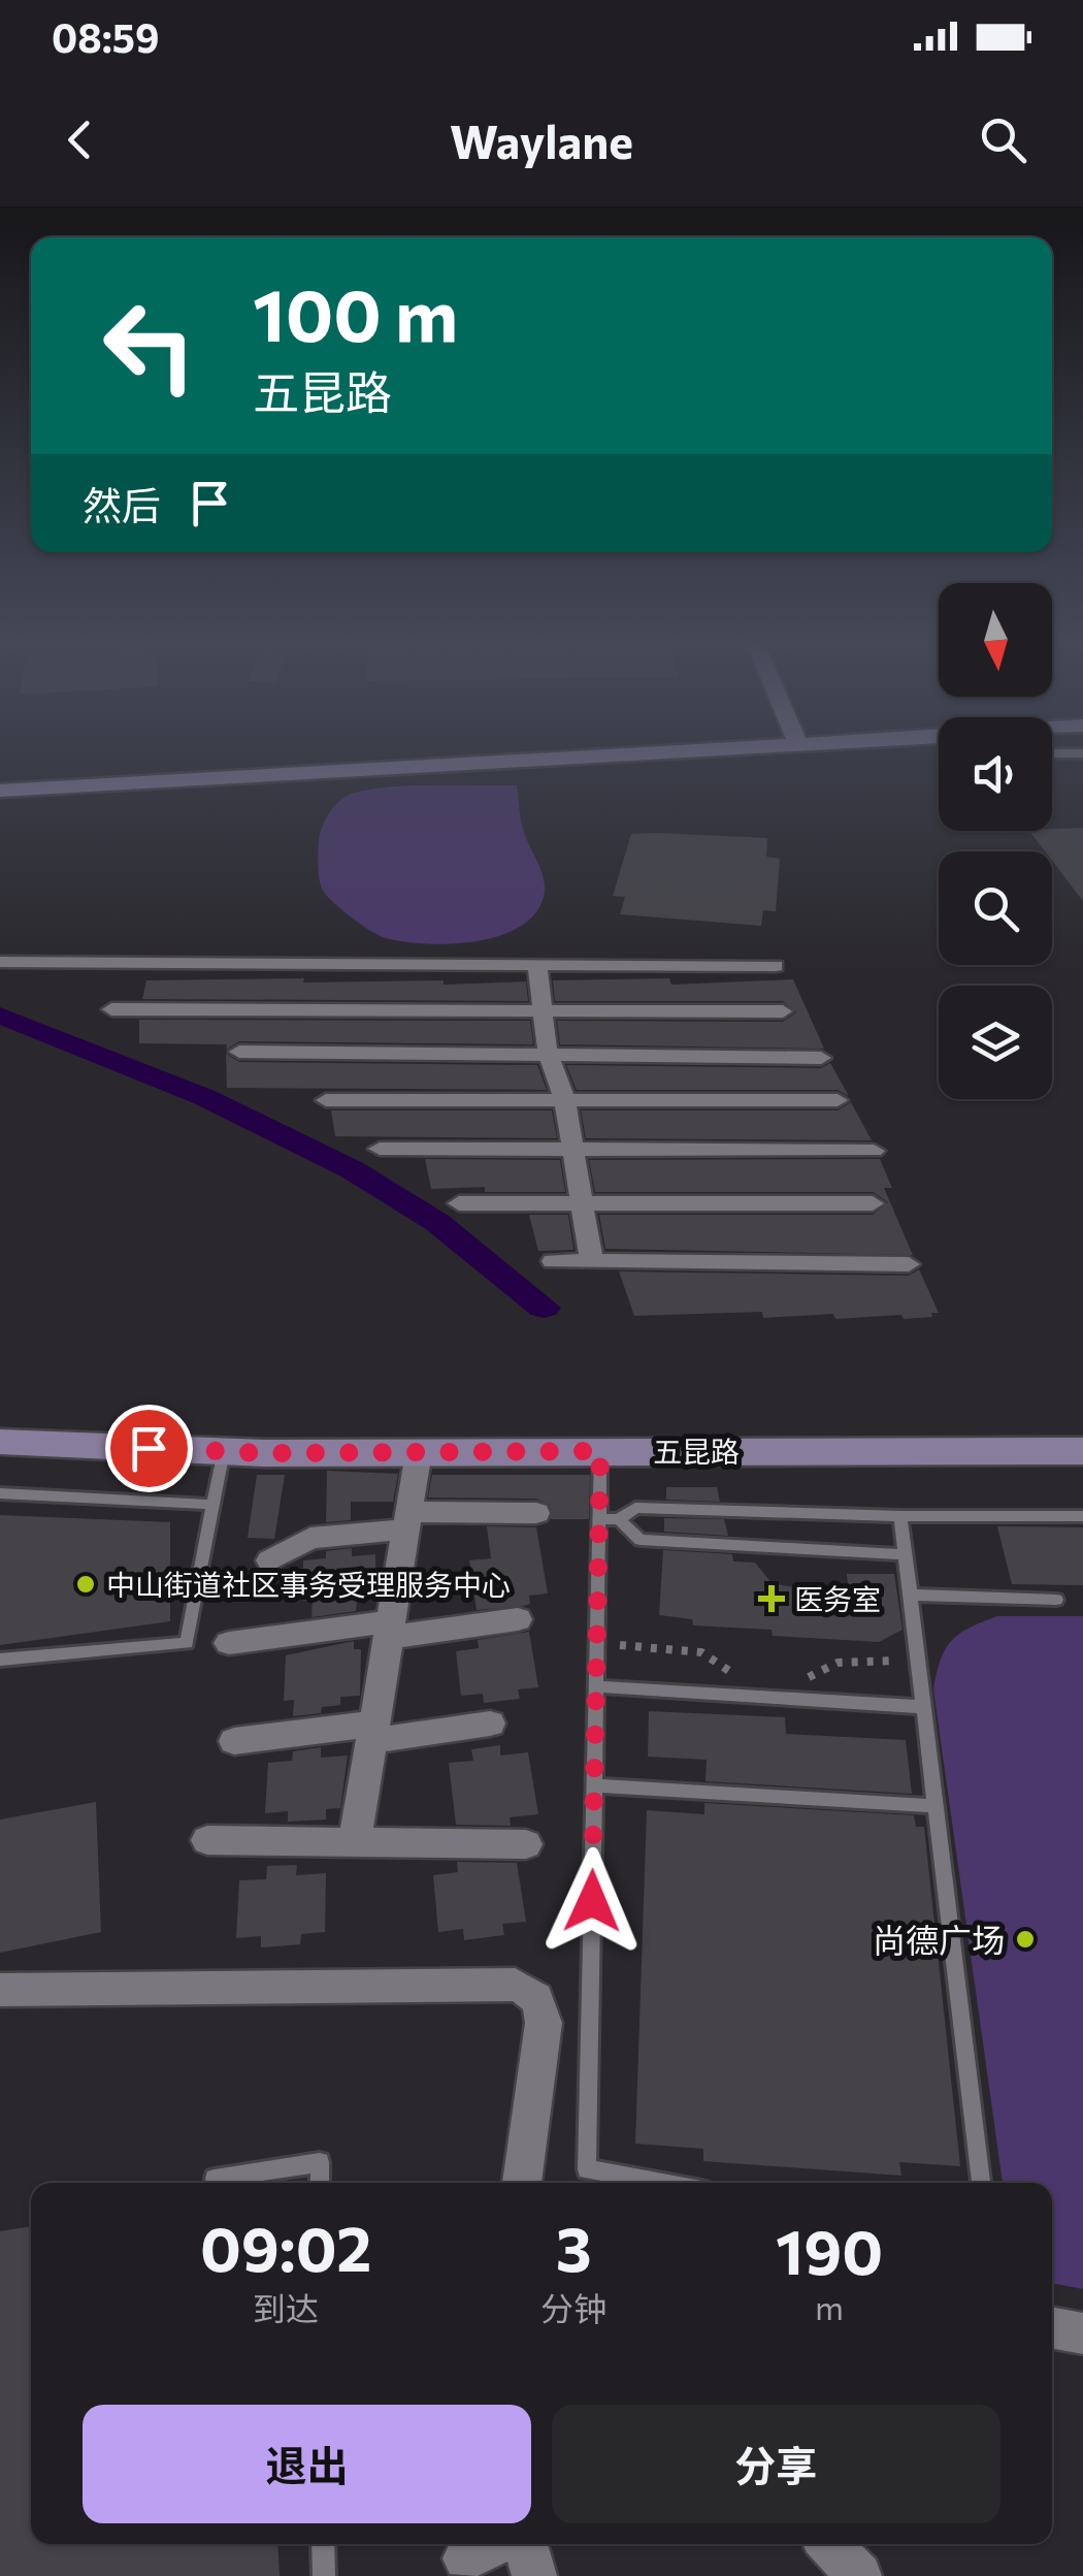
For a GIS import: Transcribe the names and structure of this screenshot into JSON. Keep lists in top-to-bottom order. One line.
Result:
{"streets":{"main road":["五昆路"]},"places":{"other":["中山街道社区事务受理服务中心","尚德广场"],"health":["医务室"]},"north":"bottom","page":{"status":"08:59","header":"Waylane","turn":["100 m","五昆路"],"then":"然后","eta":["09:02","到达","3","分钟","190","m"],"buttons":["退出","分享"]}}
